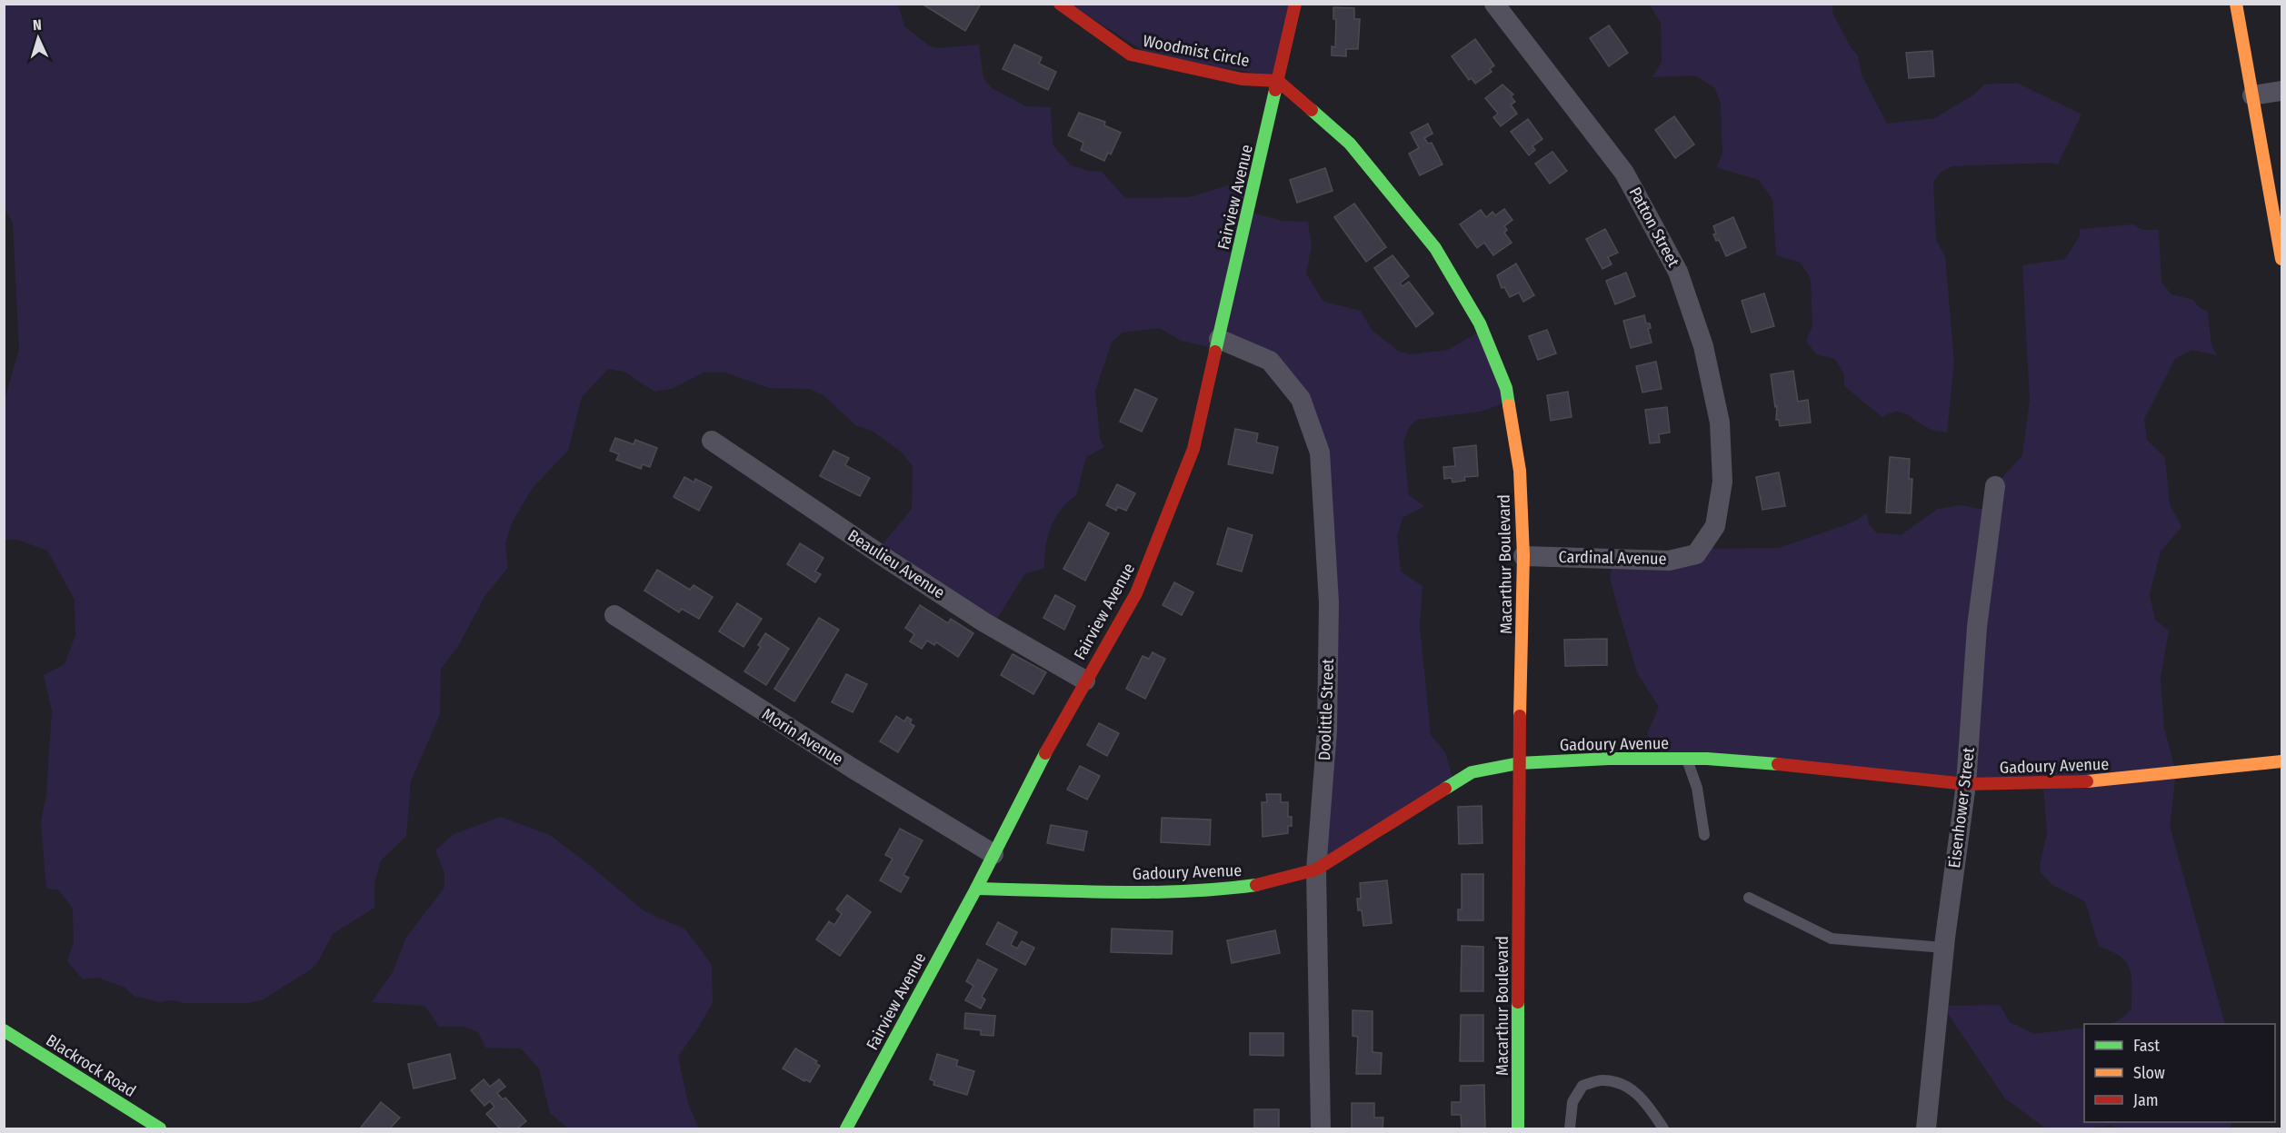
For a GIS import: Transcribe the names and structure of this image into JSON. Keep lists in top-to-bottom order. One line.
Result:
{"streets":{"street":["Woodmist Circle","Fairview Avenue","Patton Street","Cardinal Avenue","Beaulieu Avenue","Macarthur Boulevard","Doolittle Street","Morin Avenue","Gadoury Avenue","Eisenhower Street","Blackrock Road"]},"crossings":[["Woodmist Circle","Fairview Avenue"],["Woodmist Circle","Macarthur Boulevard"],["Fairview Avenue","Beaulieu Avenue"],["Fairview Avenue","Macarthur Boulevard"],["Fairview Avenue","Doolittle Street"],["Fairview Avenue","Morin Avenue"],["Fairview Avenue","Gadoury Avenue"],["Patton Street","Cardinal Avenue"],["Cardinal Avenue","Macarthur Boulevard"],["Macarthur Boulevard","Gadoury Avenue"],["Doolittle Street","Gadoury Avenue"],["Gadoury Avenue","Eisenhower Street"]],"legend":["Fast","Slow","Jam"],"north":"top"}
